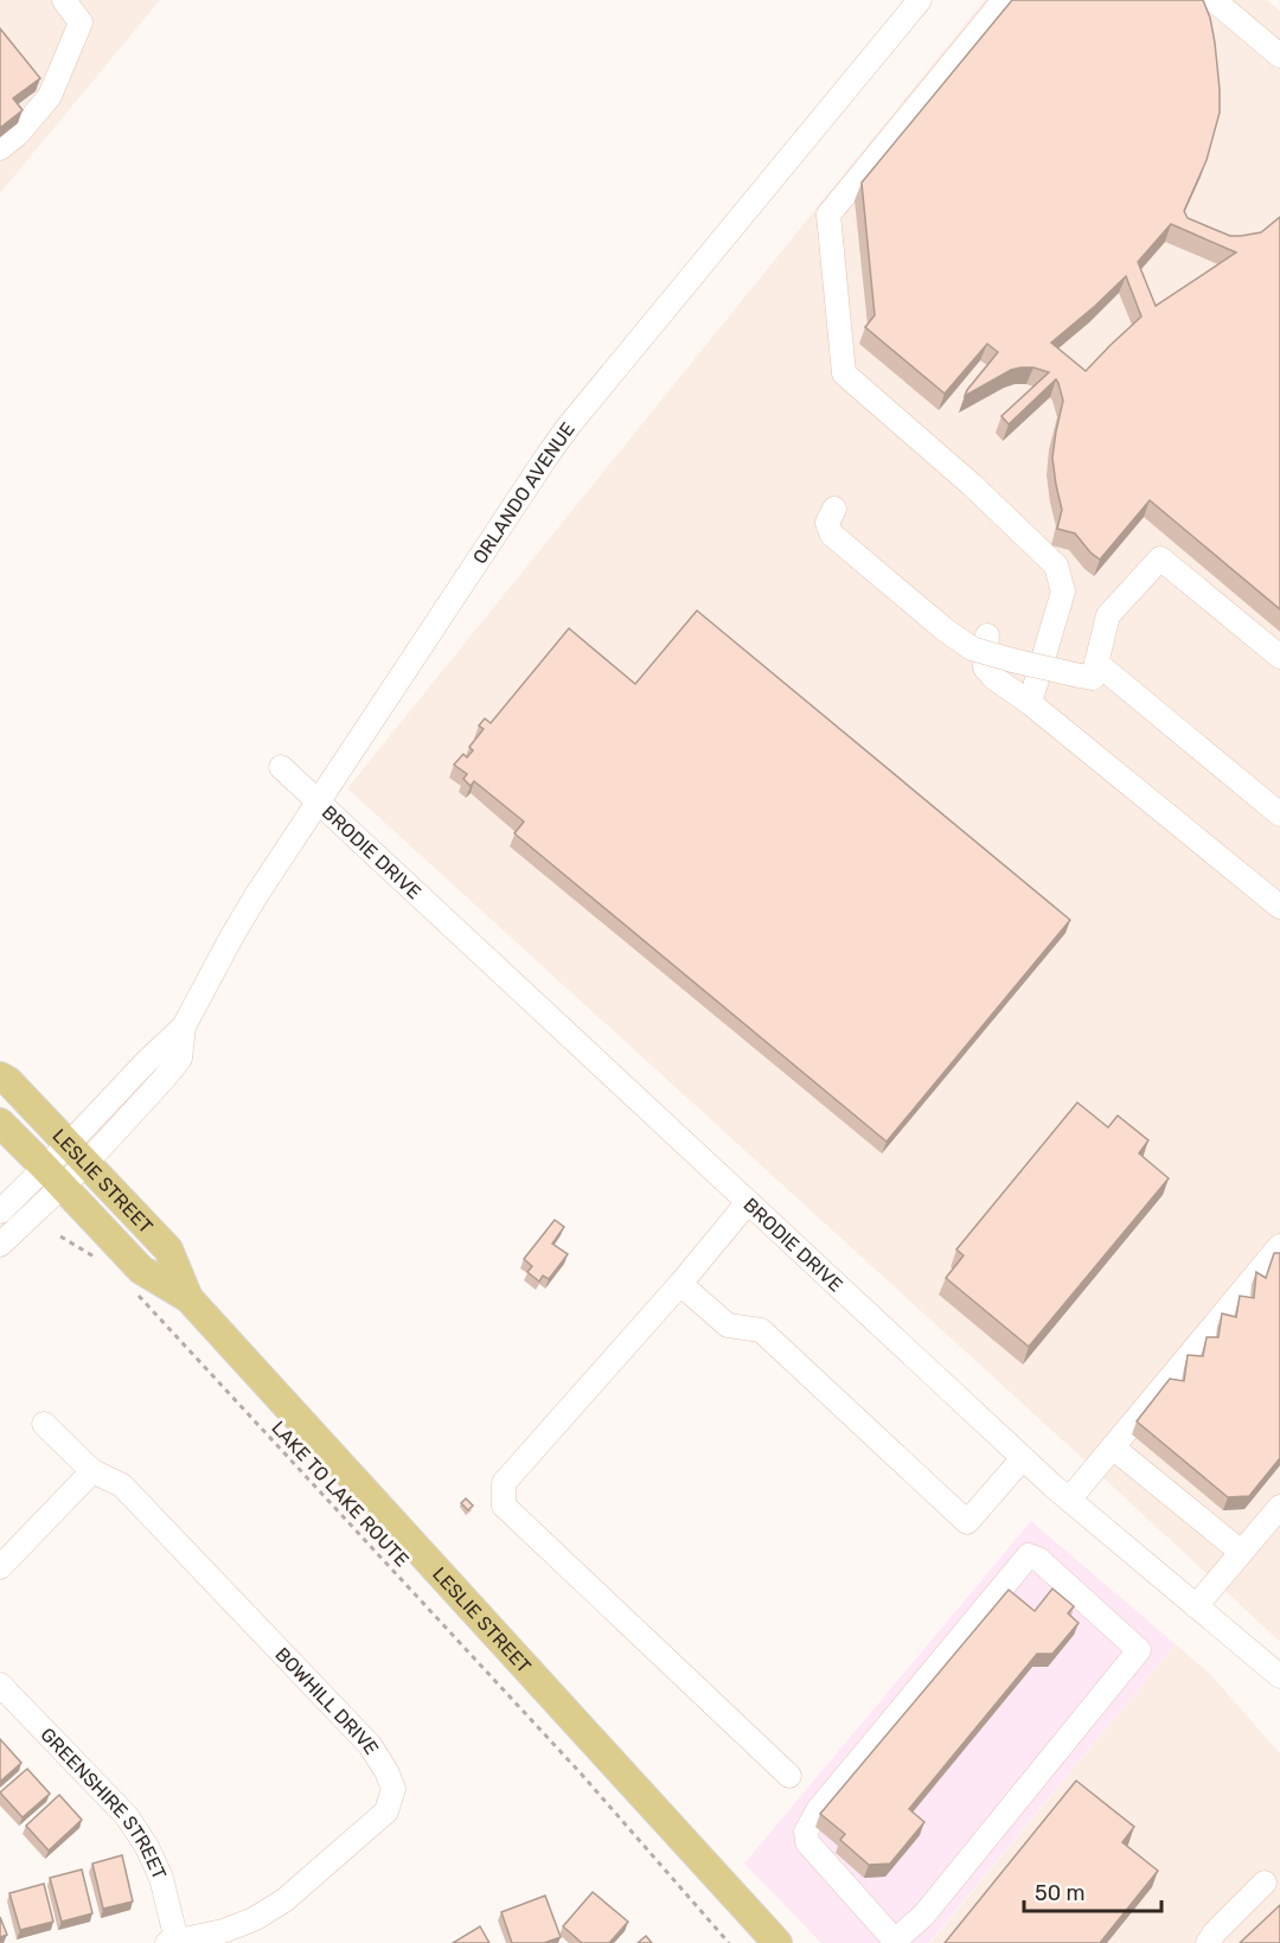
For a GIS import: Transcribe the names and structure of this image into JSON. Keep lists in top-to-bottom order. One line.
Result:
{"streets":{"main road":["LESLIE STREET"],"street":["ORLANDO AVENUE","BRODIE DRIVE","BOWHILL DRIVE","GREENSHIRE STREET"],"path":["LAKE TO LAKE ROUTE"]},"crossings":[["ORLANDO AVENUE","BRODIE DRIVE"],["ORLANDO AVENUE","LESLIE STREET"],["BOWHILL DRIVE","GREENSHIRE STREET"]],"scale_bar":"50 m"}
